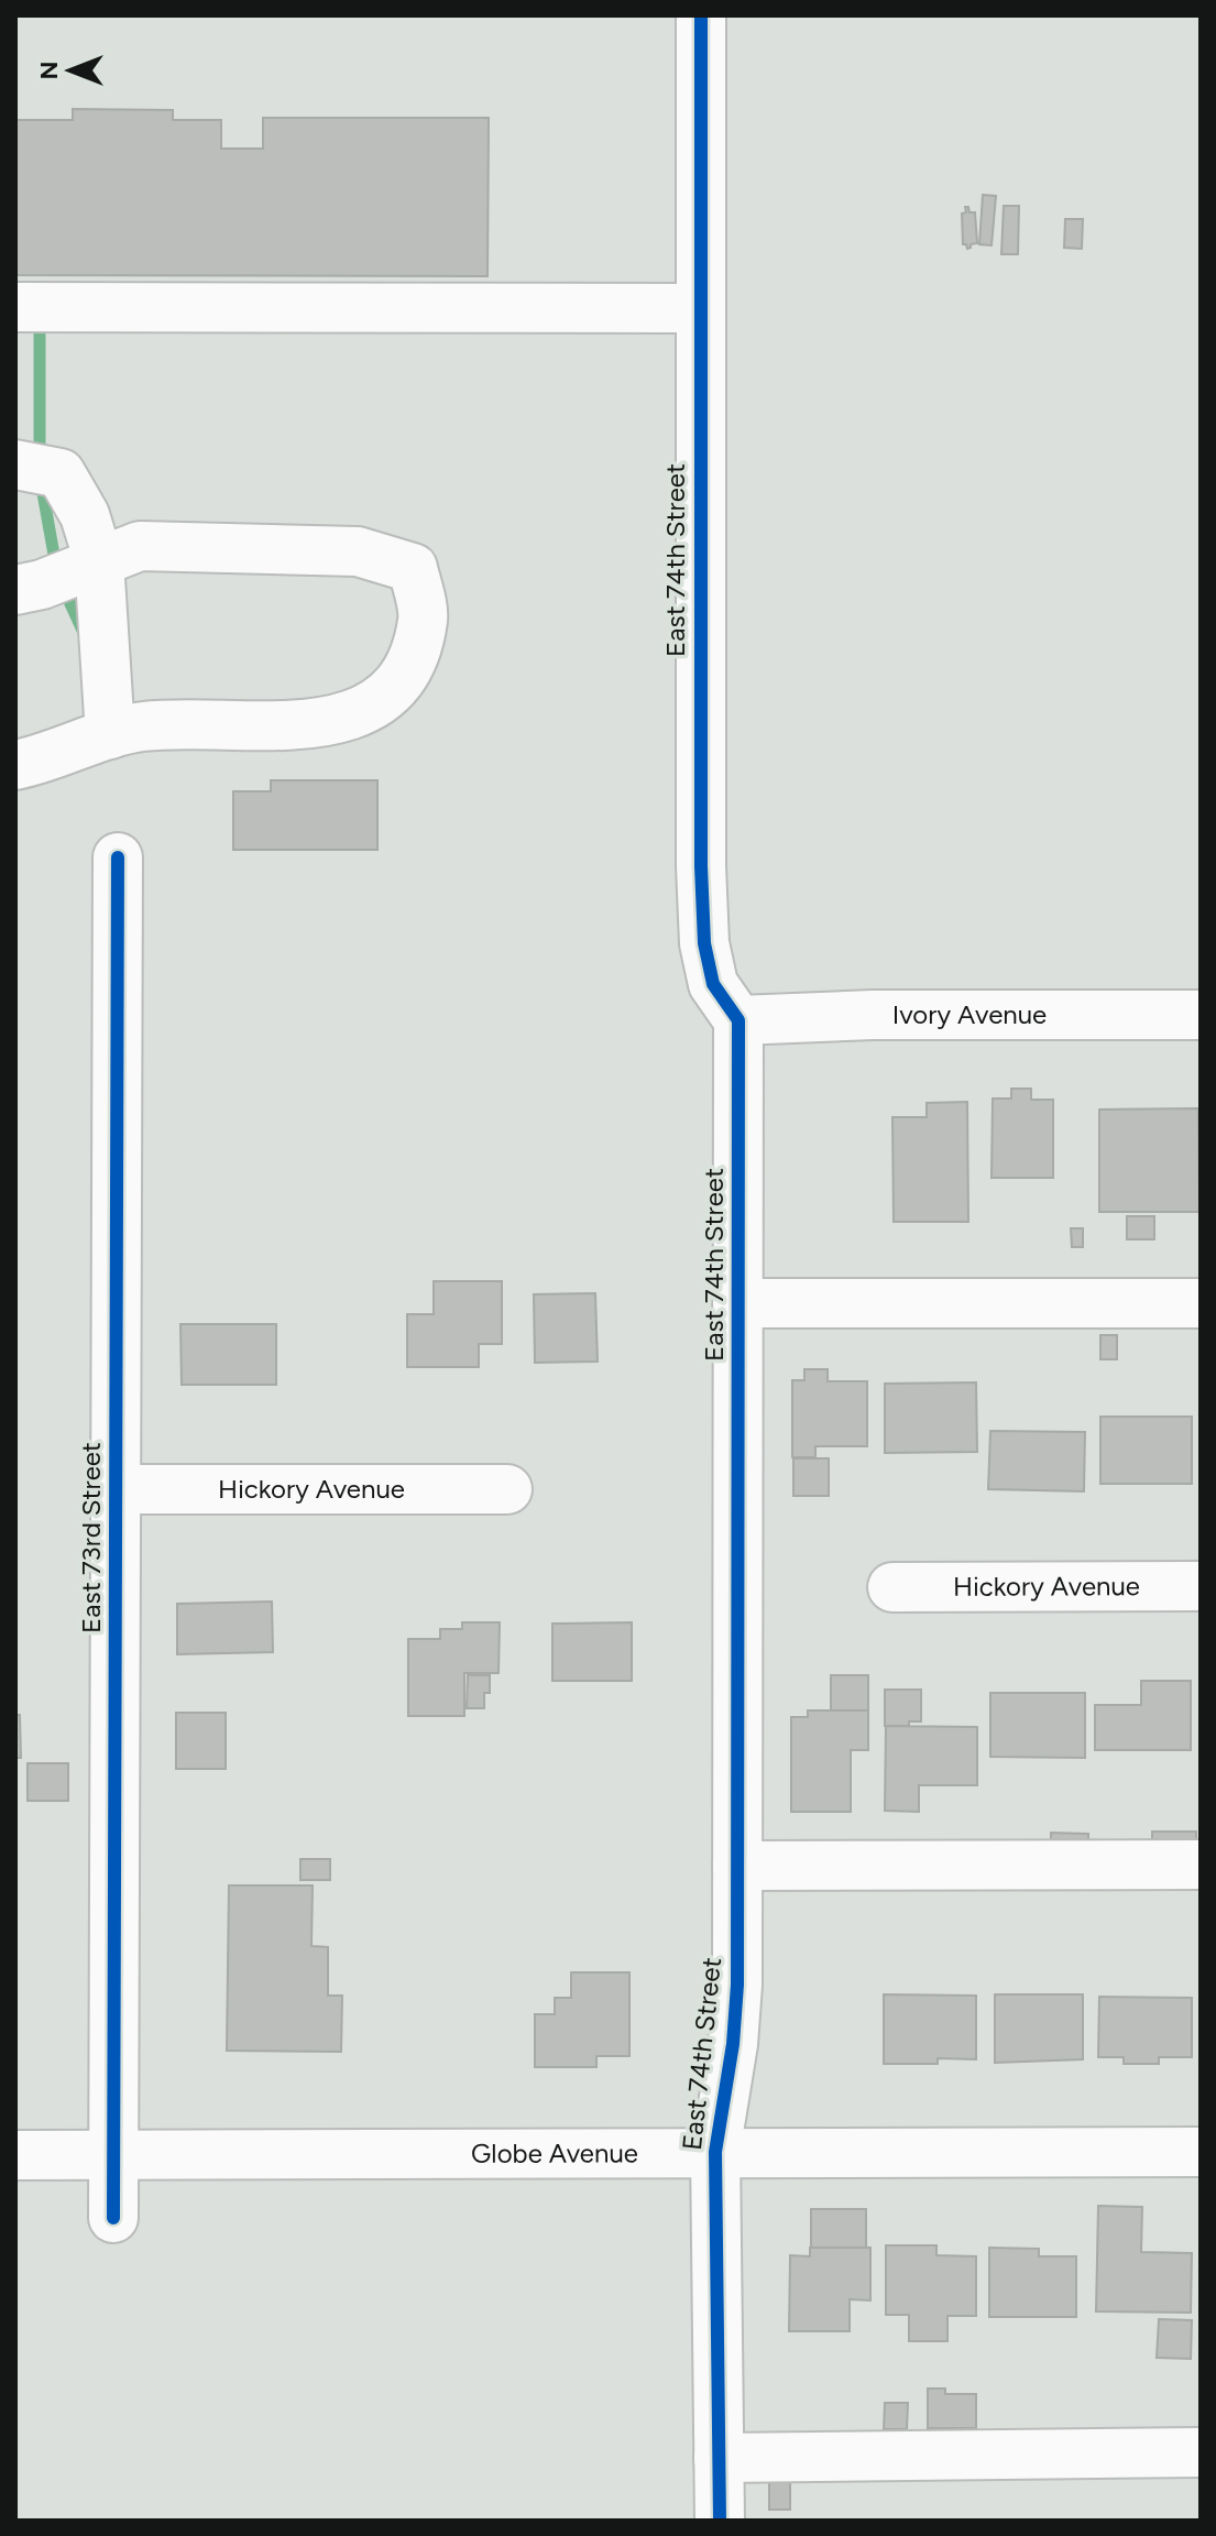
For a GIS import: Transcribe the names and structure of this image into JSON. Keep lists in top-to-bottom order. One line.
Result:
{"streets":{"street":["East 74th Street","Ivory Avenue","Hickory Avenue","East 73rd Street","Globe Avenue"]},"crossings":[["East 74th Street","Ivory Avenue"],["East 74th Street","Globe Avenue"],["Hickory Avenue","East 73rd Street"],["East 73rd Street","Globe Avenue"]],"north":"left"}
